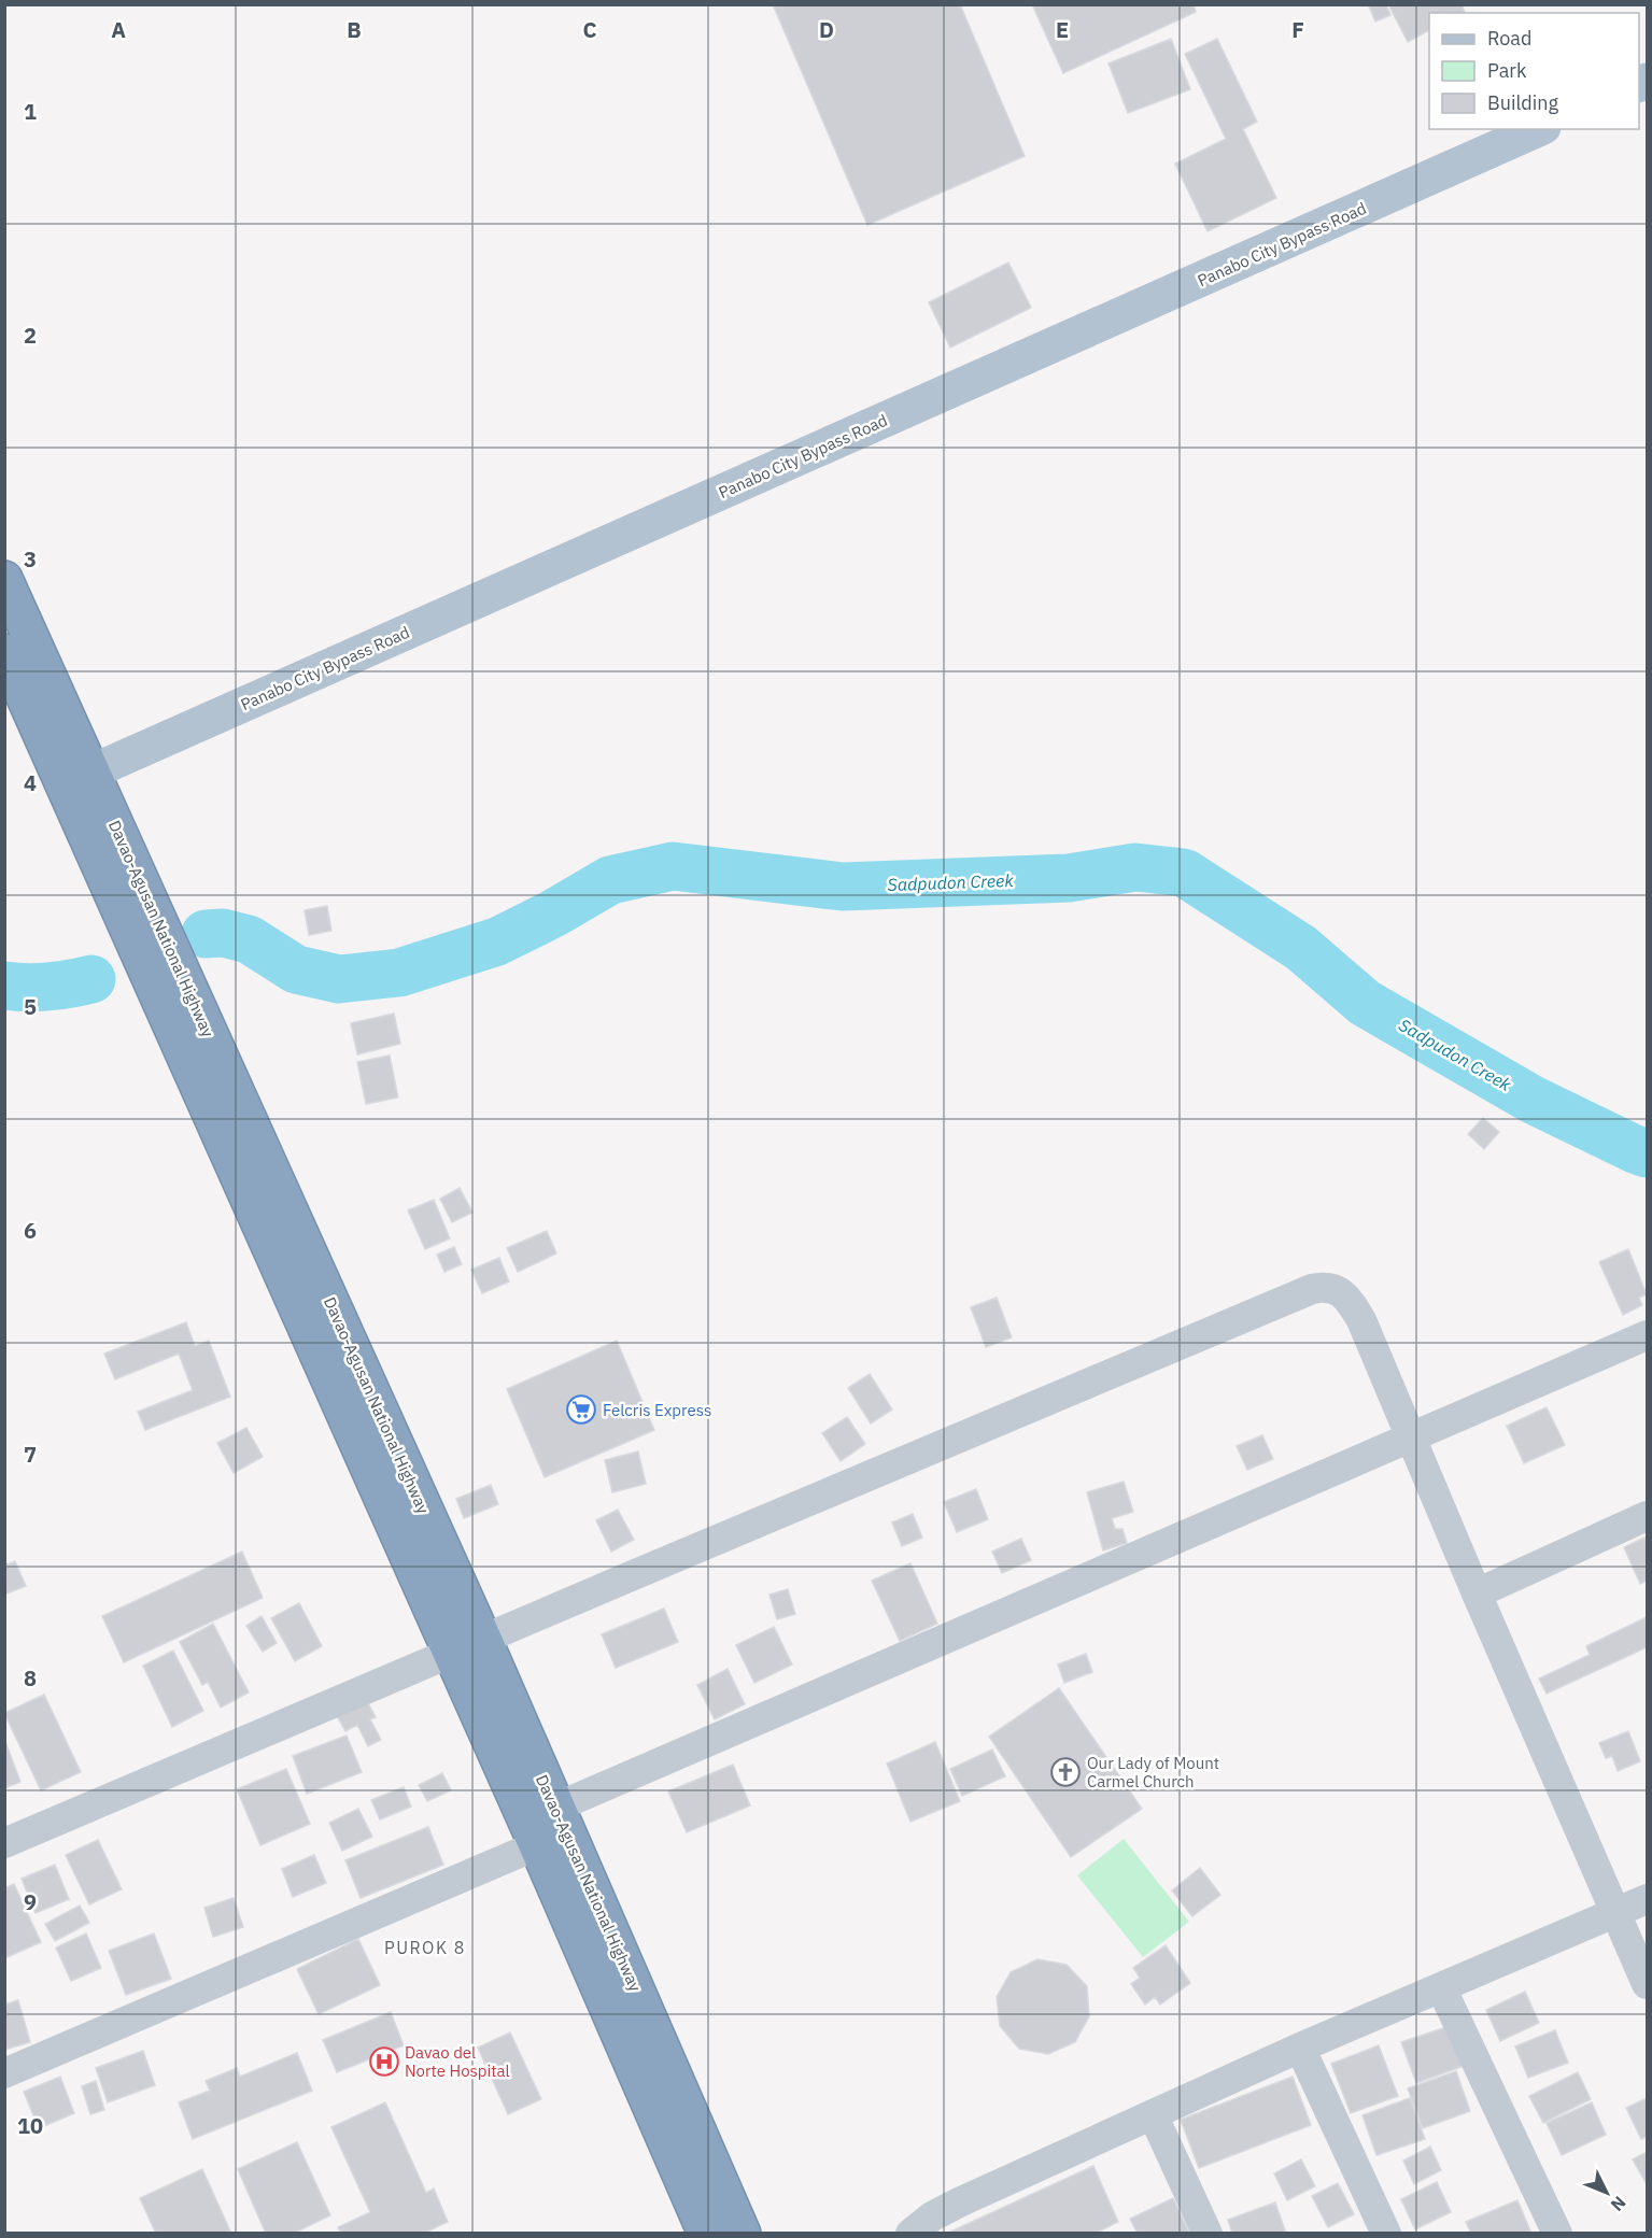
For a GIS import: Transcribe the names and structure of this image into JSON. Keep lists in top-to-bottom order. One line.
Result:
{"streets":{"highway":["Davao-Agusan National Highway"],"main road":["Panabo City Bypass Road"]},"crossings":[["Panabo City Bypass Road","Davao-Agusan National Highway"]],"districts":["PUROK 8"],"water":["Sadpudon Creek"],"places":{"supermarket":["Felcris Express"],"church":["Our Lady of Mount Carmel Church"],"hospital":["Davao del Norte Hospital"]},"legend":["Road","Park","Building"],"north":"bottom right","grid":{"columns":["A","B","C","D","E","F"],"rows":["1","2","3","4","5","6","7","8","9","10"]}}
